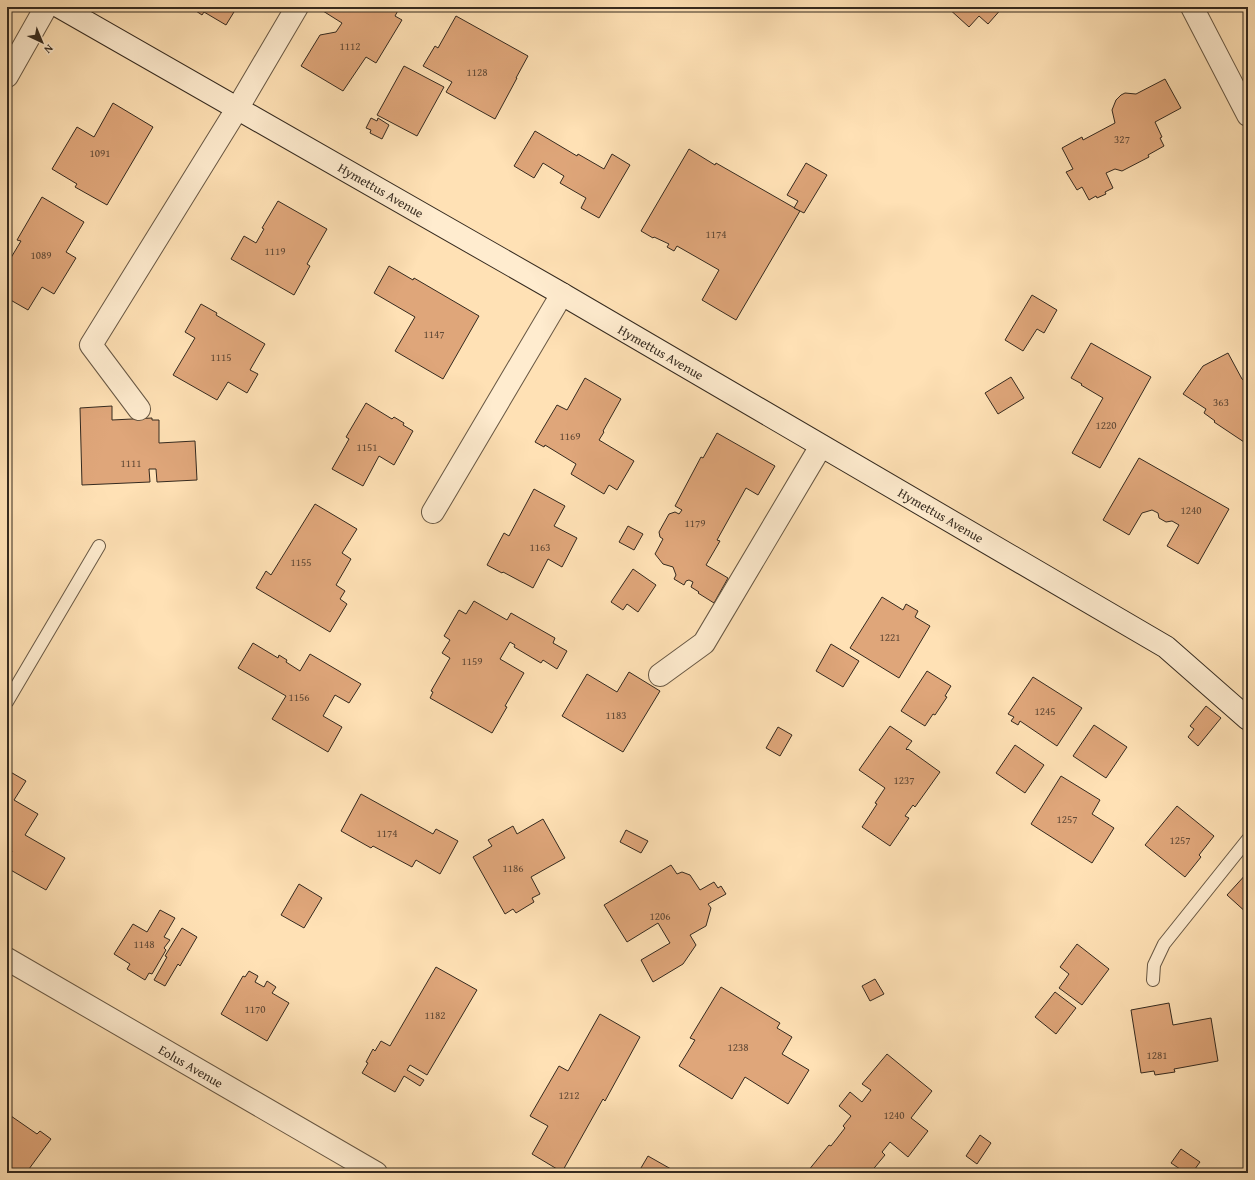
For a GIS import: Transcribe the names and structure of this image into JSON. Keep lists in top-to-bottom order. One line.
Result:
{"streets":{"street":["Hymettus Avenue","Eolus Avenue"]},"house_numbers":["1112","1128","327","1091","1174","1119","1089","1147","1115","363","1220","1169","1151","1111","1240","1179","1163","1155","1221","1159","1156","1245","1183","1237","1257","1174","1257","1186","1206","1148","1170","1182","1238","1281","1212","1240"],"north":"bottom right"}
